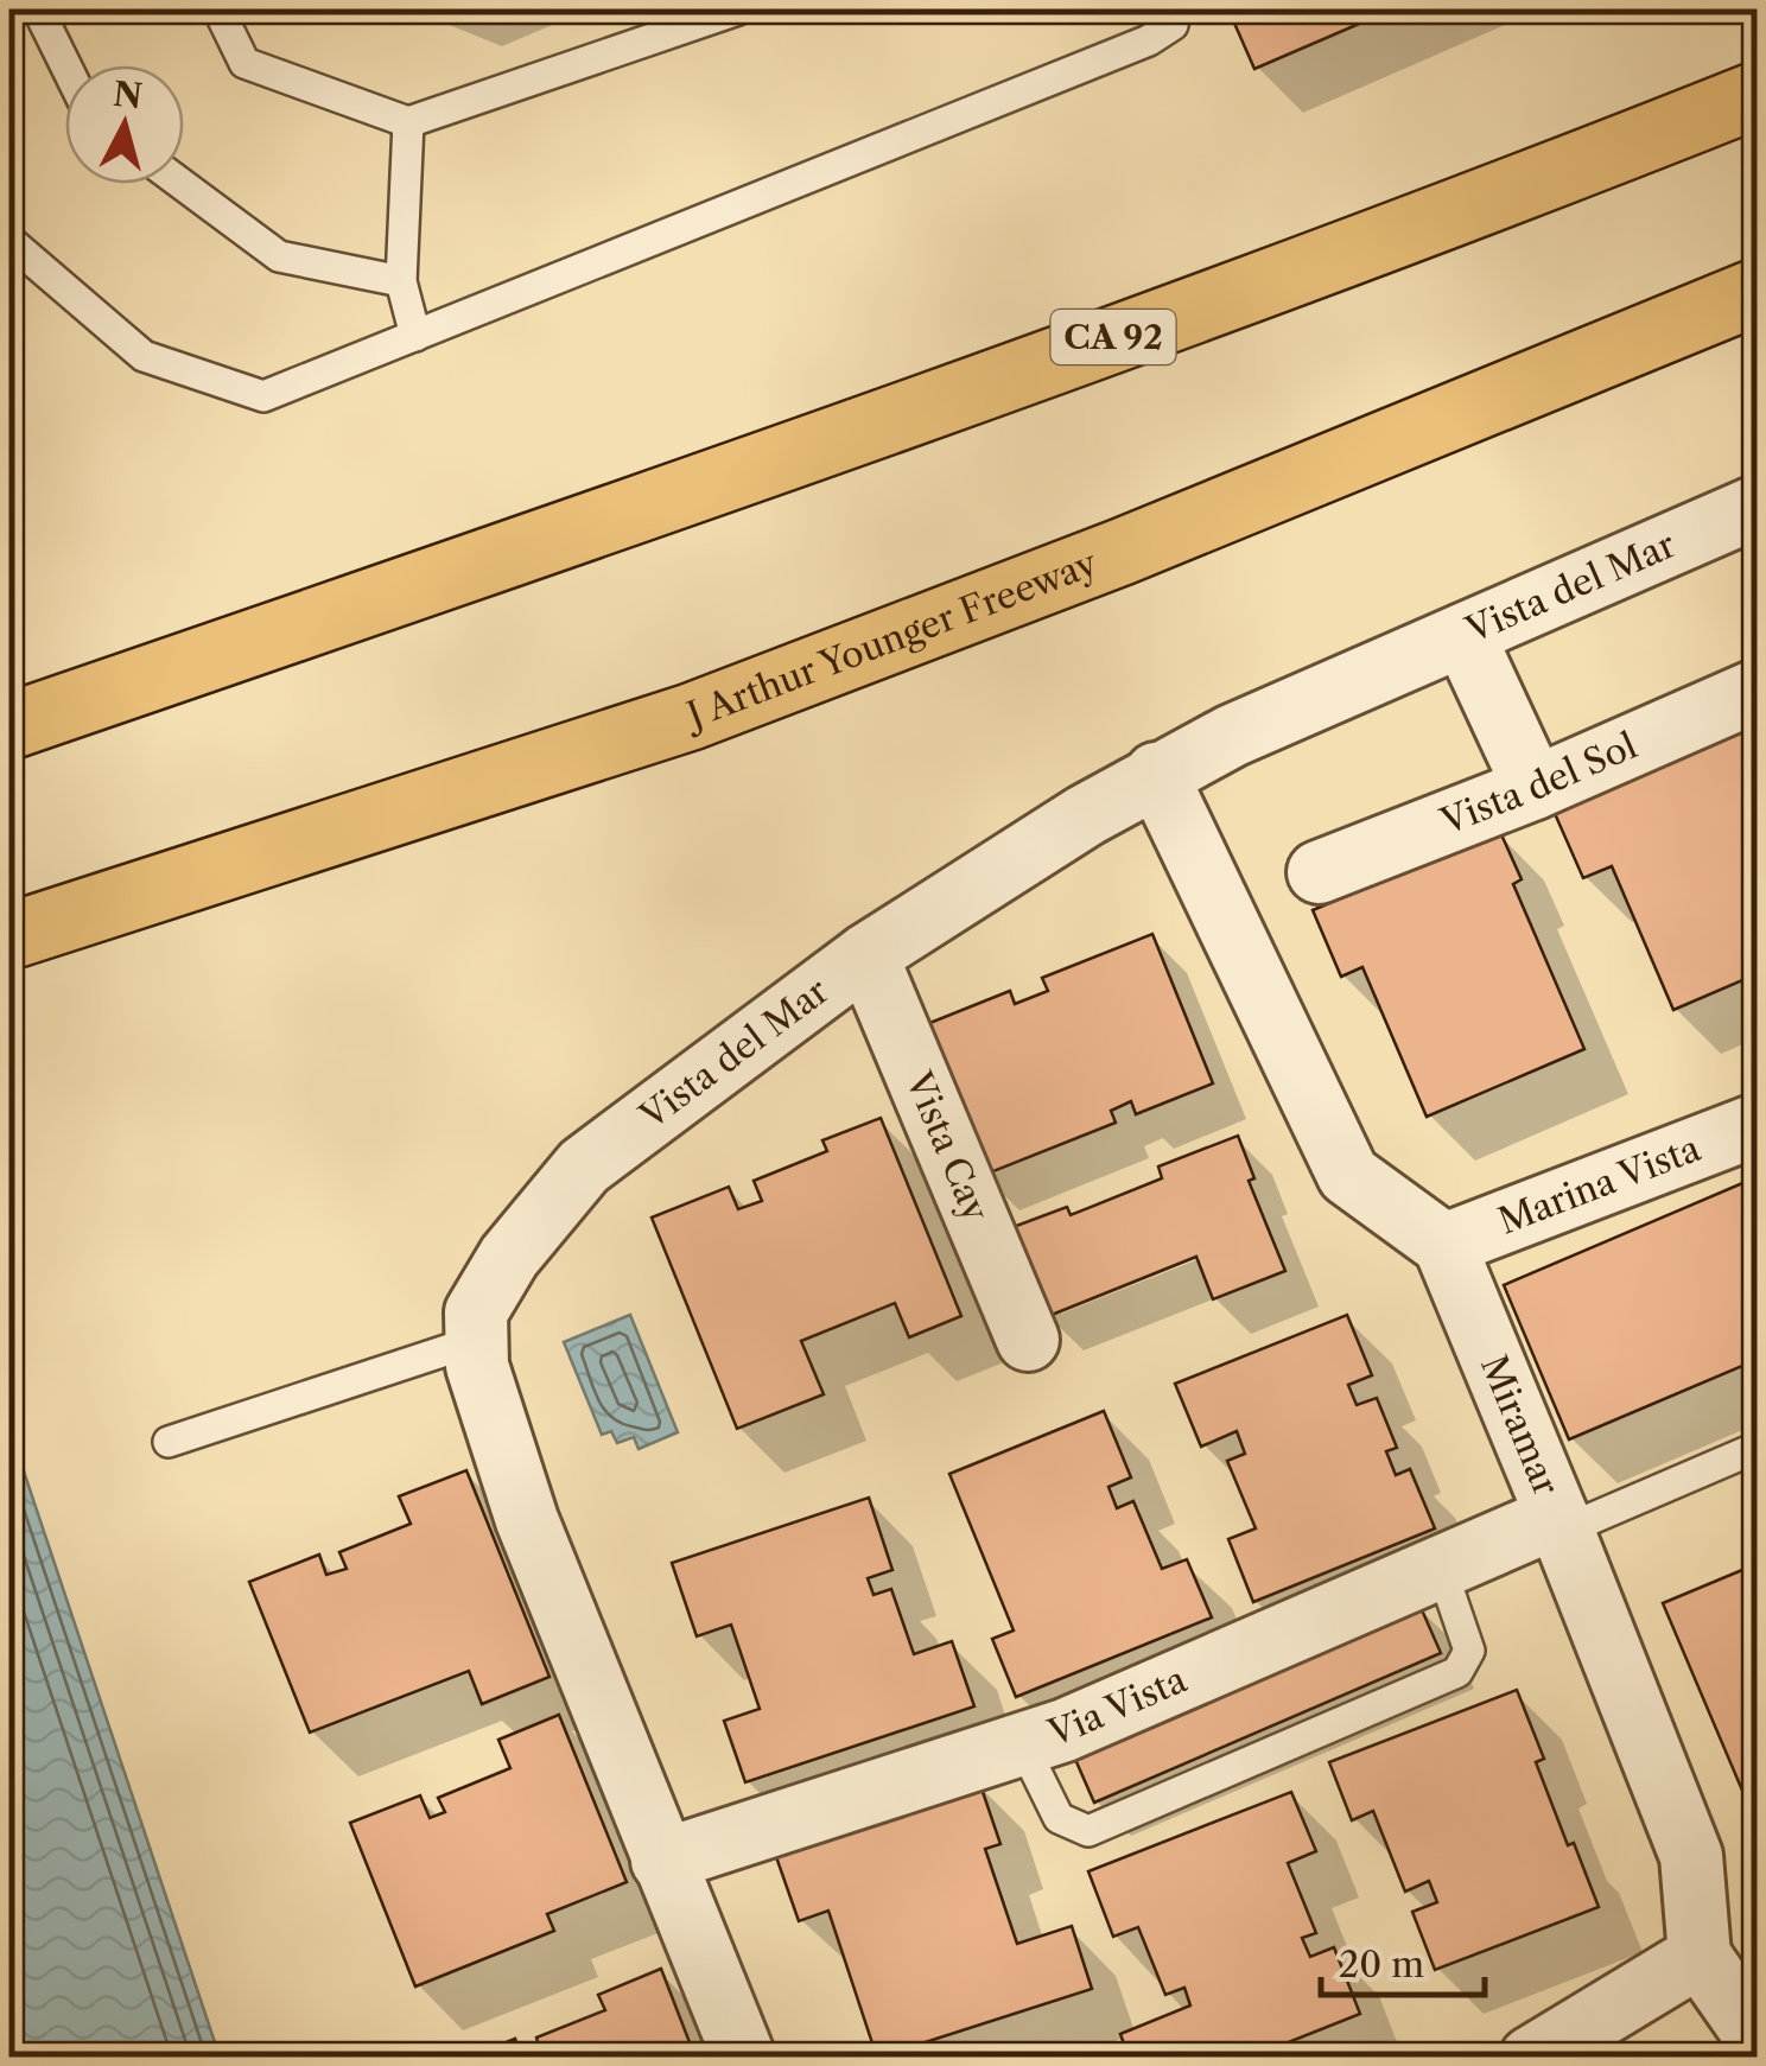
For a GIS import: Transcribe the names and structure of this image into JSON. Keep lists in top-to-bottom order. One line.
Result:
{"streets":{"highway":["CA 92","J Arthur Younger Freeway"],"street":["Vista del Mar","Vista del Sol","Vista Cay","Marina Vista","Miramar","Via Vista"]},"crossings":[["Vista del Mar","Vista del Sol"],["Vista del Mar","Vista Cay"],["Vista del Mar","Via Vista"],["Marina Vista","Miramar"],["Miramar","Via Vista"]],"scale_bar":"20 m","north":"top"}
